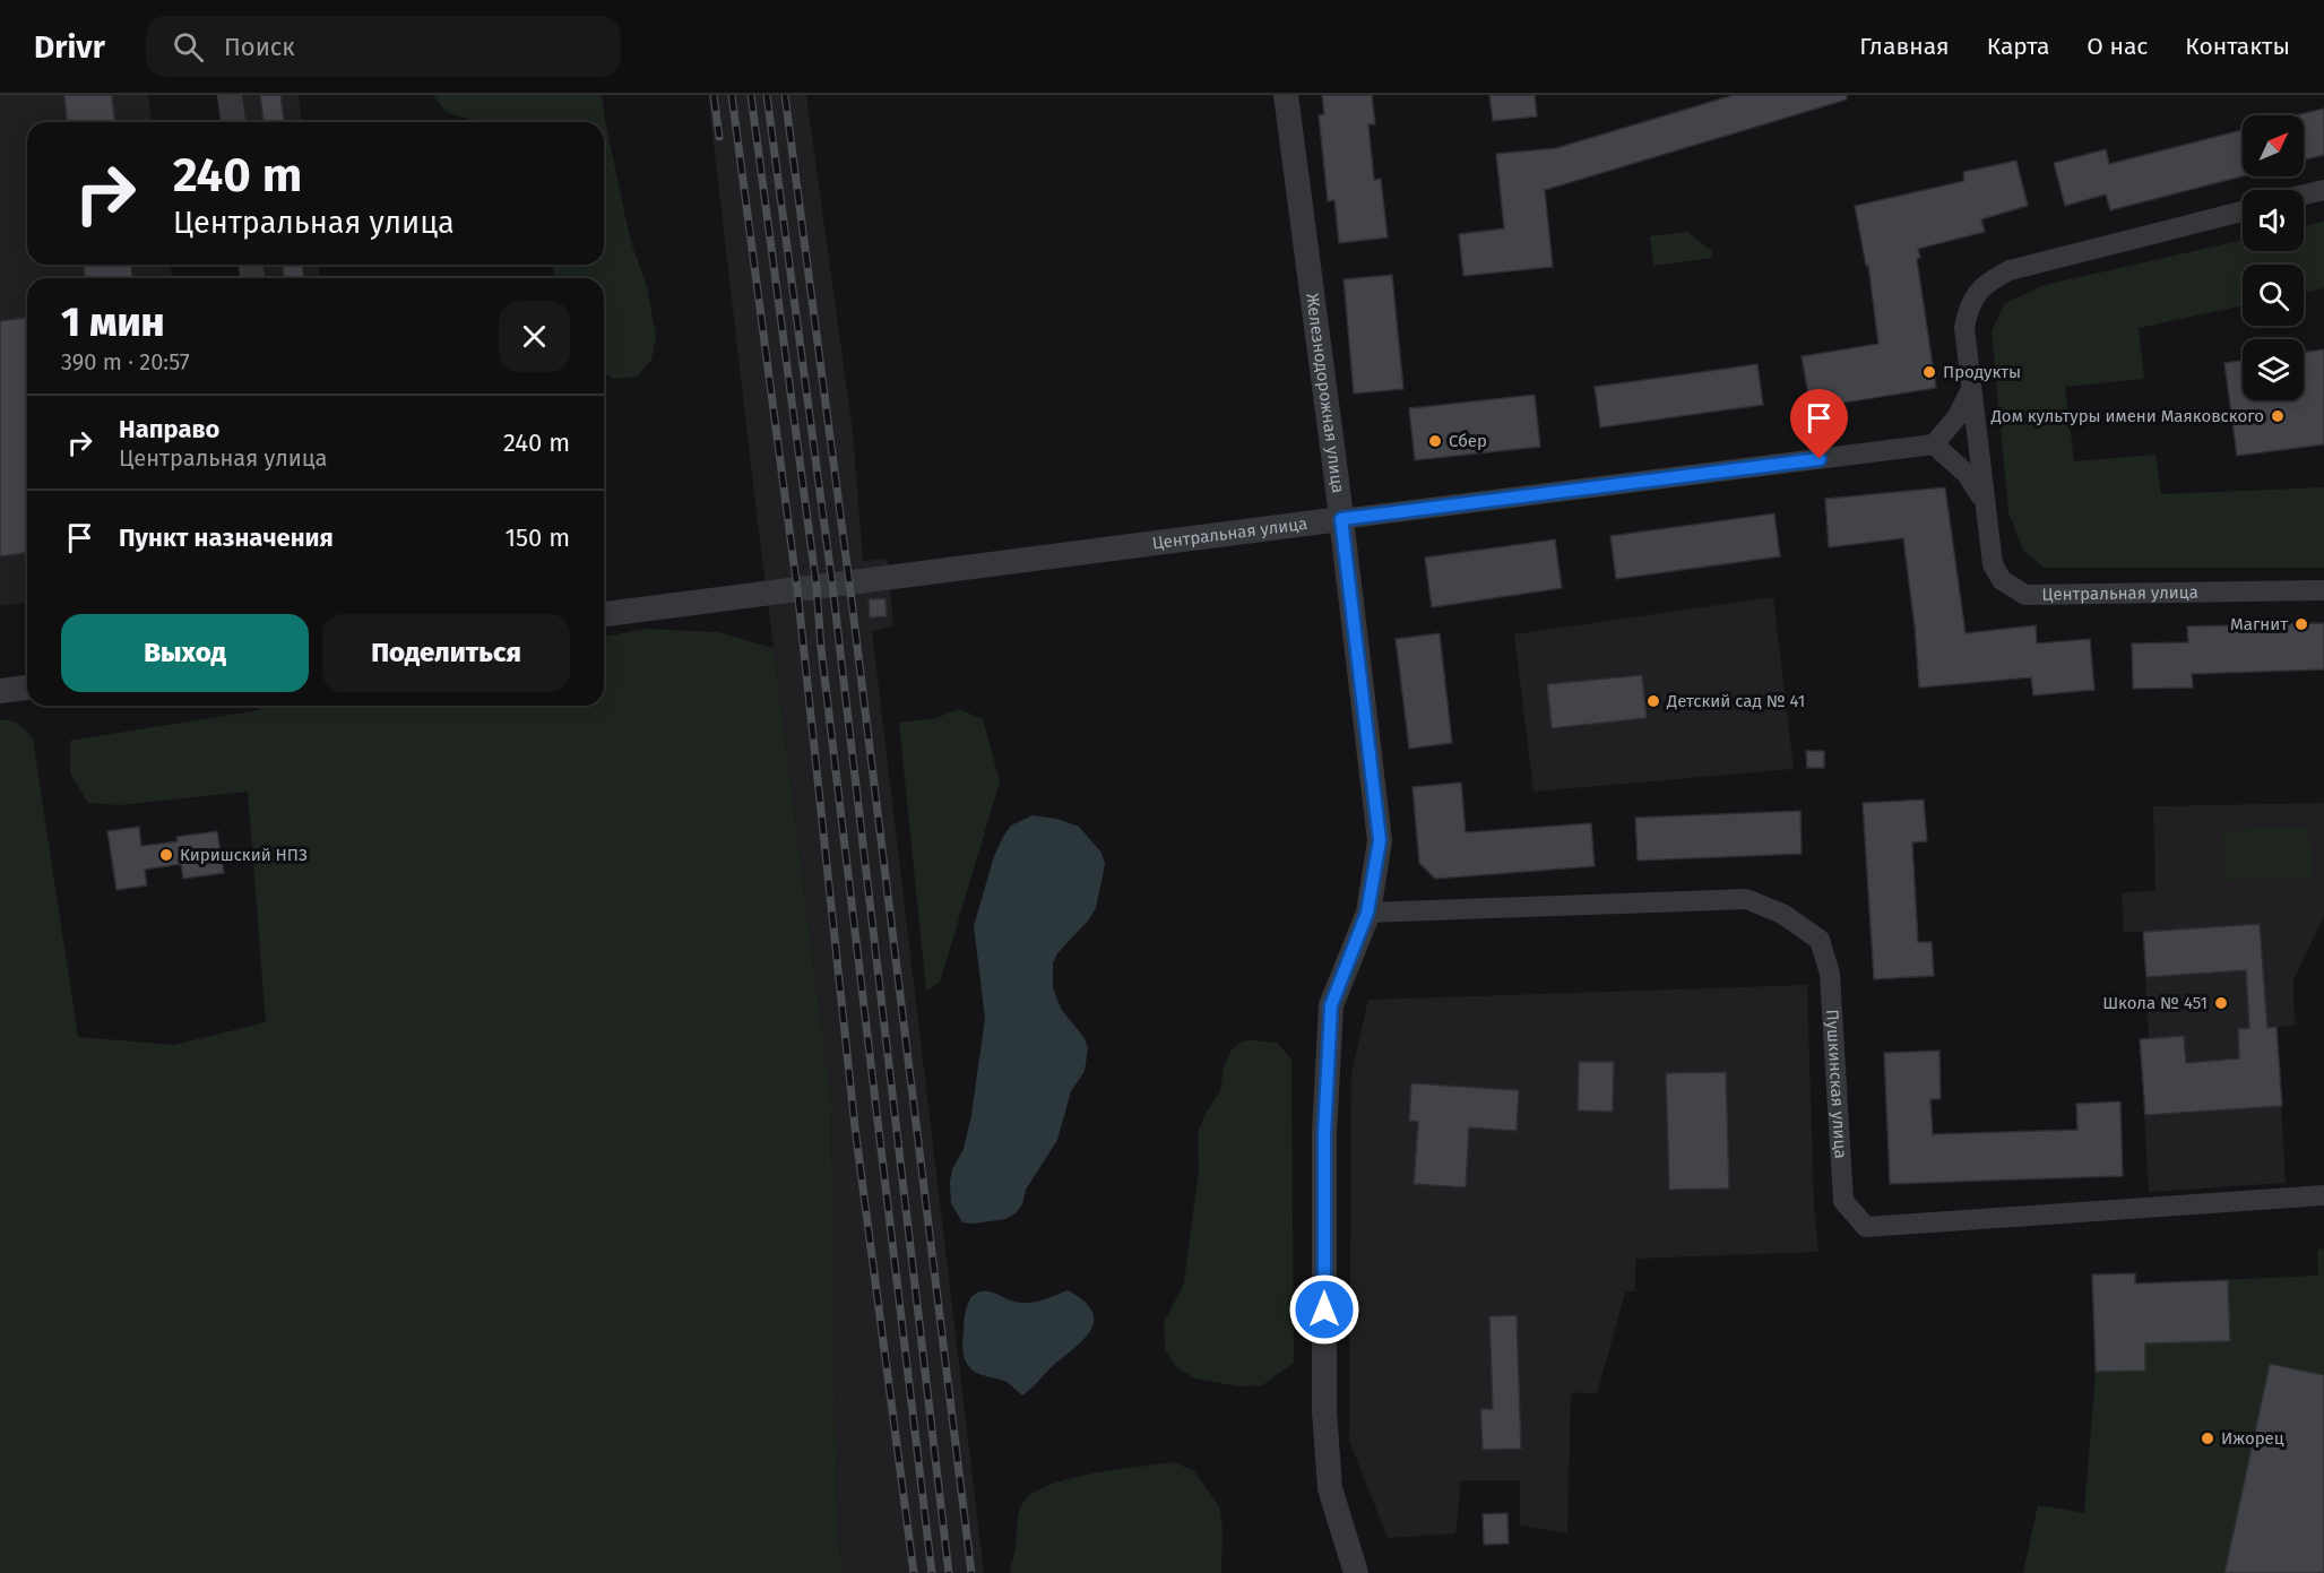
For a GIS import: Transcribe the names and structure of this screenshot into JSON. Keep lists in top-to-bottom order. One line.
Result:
{"streets":{"street":["Железнодорожная улица","Центральная улица","Пушкинская улица"]},"crossings":[["Железнодорожная улица","Центральная улица"],["Железнодорожная улица","Пушкинская улица"]],"places":["Продукты","Дом культуры имени Маяковского","Сбер","Магнит","Детский сад № 41","Киришский НПЗ","Школа № 451","Ижорец"],"north":"top right","page":{"header":"Drivr","search":"Поиск","nav":["Главная","Карта","О нас","Контакты"],"turn":["240 m","Центральная улица"],"heading":["1 мин","390 m · 20:57"],"list":[{"name":"Направо","note":"Центральная улица","value":"240 m"},{"name":"Пункт назначения","value":"150 m"}],"buttons":["Выход","Поделиться"]}}
